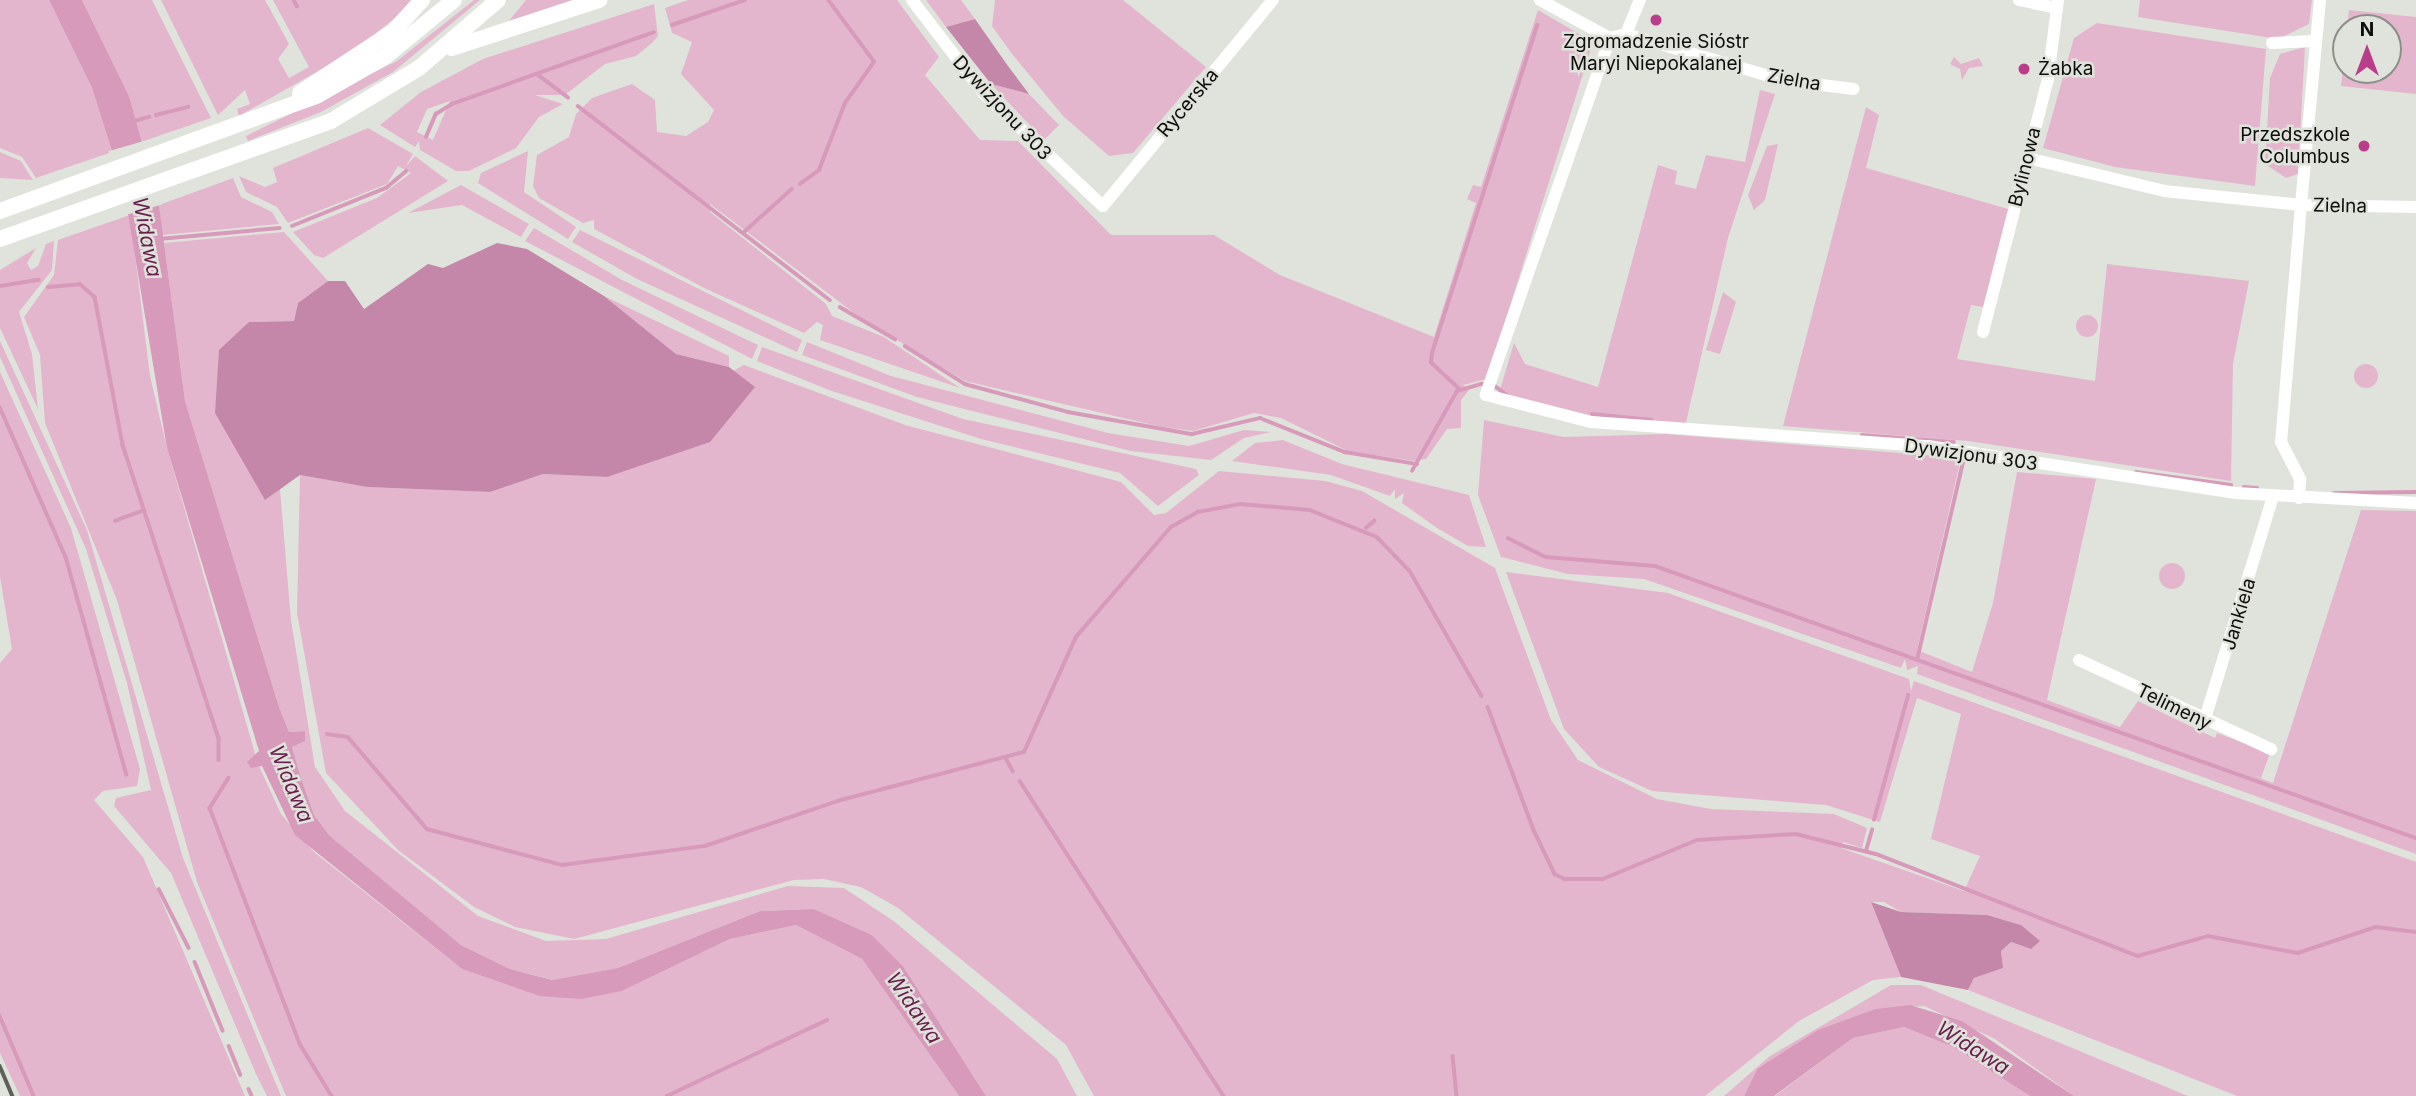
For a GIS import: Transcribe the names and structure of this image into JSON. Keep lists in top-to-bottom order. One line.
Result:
{"streets":{"street":["Zielna","Rycerska","Dywizjonu 303","Bylinowa","Jankiela","Telimeny"]},"crossings":[["Rycerska","Dywizjonu 303"],["Dywizjonu 303","Jankiela"],["Jankiela","Telimeny"]],"water":["Widawa"],"places":["Zgromadzenie Sióstr Maryi Niepokalanej","Żabka","Przedszkole Columbus"],"north":"top"}
